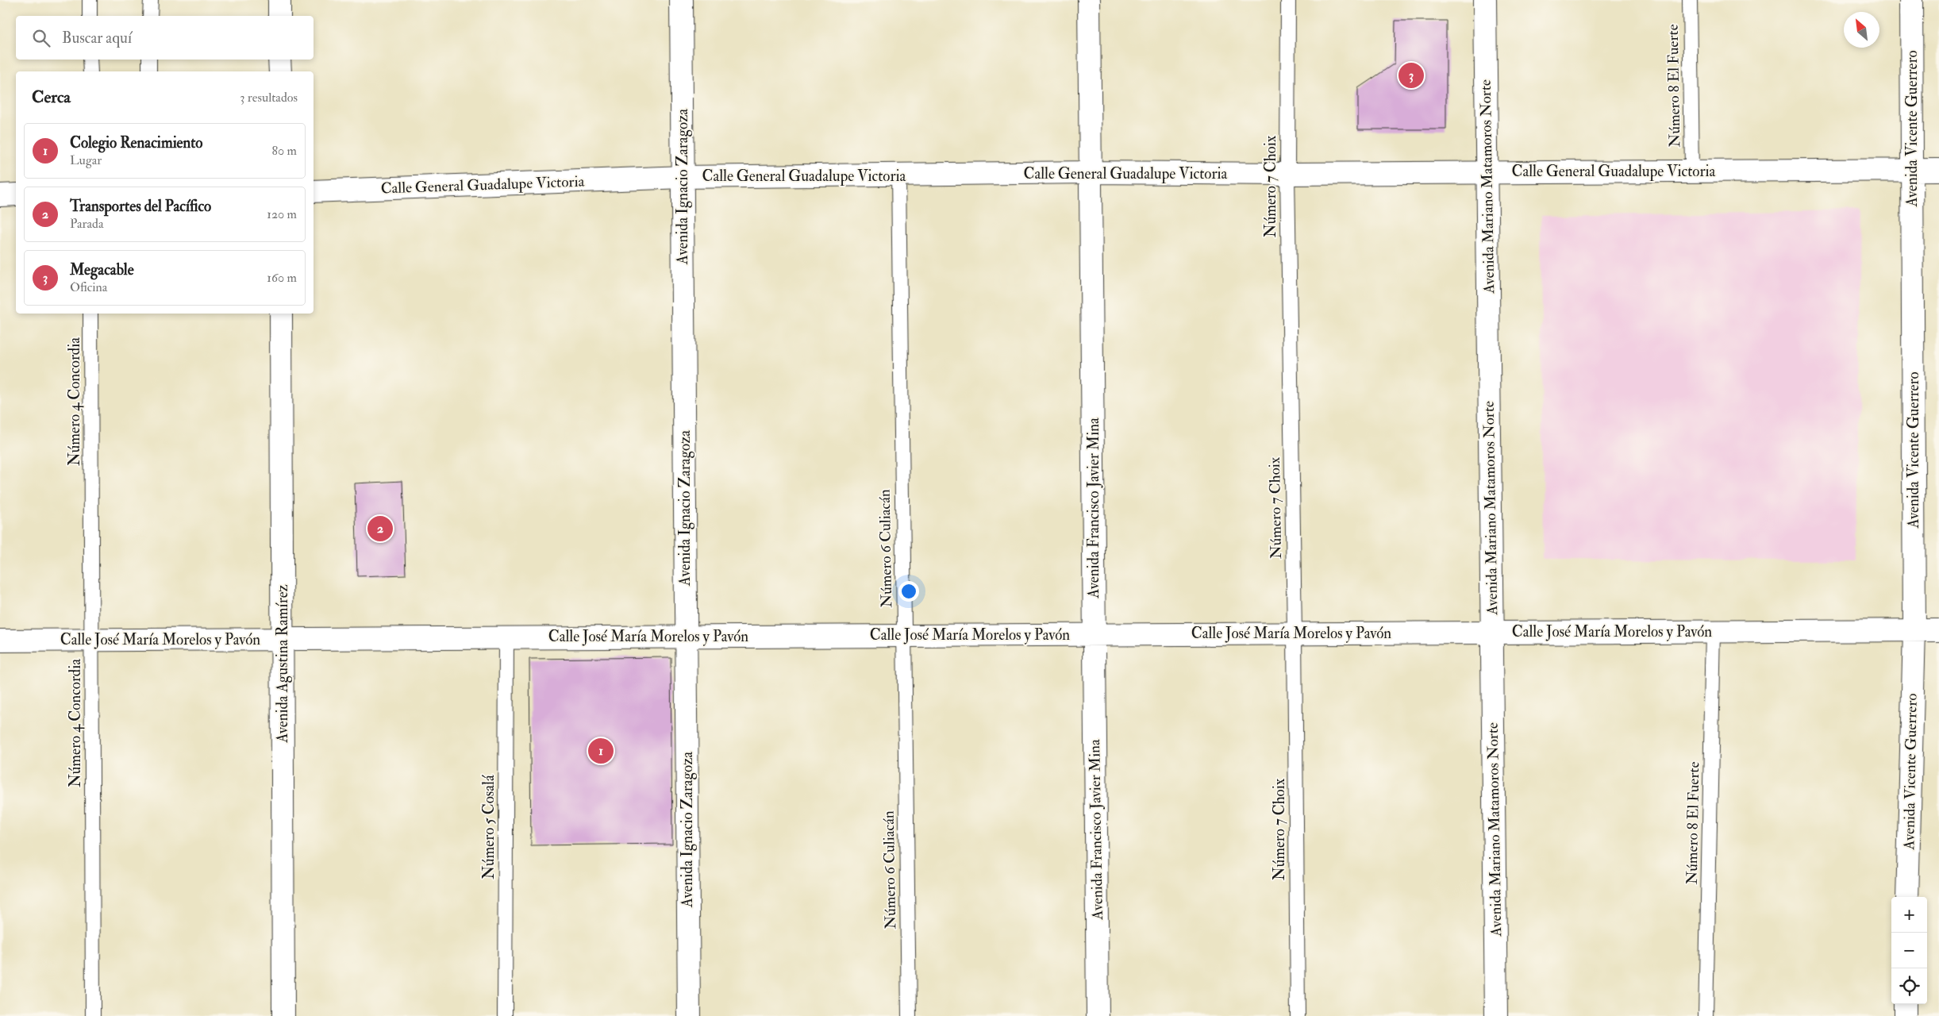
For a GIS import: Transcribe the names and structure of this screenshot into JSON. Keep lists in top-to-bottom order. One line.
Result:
{"streets":{"street":["Avenida Vicente Guerrero","Calle General Guadalupe Victoria","Avenida Ignacio Zaragoza","Avenida Mariano Matamoros Norte","Avenida Francisco Javier Mina","Calle José María Morelos y Pavón","Avenida Agustina Ramírez"],"lane":["Número 8 El Fuerte","Número 7 Choix","Número 4 Concordia","Número 6 Culiacán","Número 5 Cosalá"]},"crossings":[["Número 8 El Fuerte","Calle General Guadalupe Victoria"],["Número 8 El Fuerte","Calle José María Morelos y Pavón"],["Avenida Vicente Guerrero","Calle General Guadalupe Victoria"],["Avenida Vicente Guerrero","Calle José María Morelos y Pavón"],["Calle General Guadalupe Victoria","Avenida Ignacio Zaragoza"],["Calle General Guadalupe Victoria","Número 7 Choix"],["Calle General Guadalupe Victoria","Avenida Mariano Matamoros Norte"],["Calle General Guadalupe Victoria","Avenida Francisco Javier Mina"],["Calle General Guadalupe Victoria","Número 6 Culiacán"],["Avenida Ignacio Zaragoza","Calle José María Morelos y Pavón"],["Número 7 Choix","Calle José María Morelos y Pavón"],["Avenida Mariano Matamoros Norte","Calle José María Morelos y Pavón"],["Número 4 Concordia","Calle José María Morelos y Pavón"],["Avenida Francisco Javier Mina","Calle José María Morelos y Pavón"],["Número 6 Culiacán","Calle José María Morelos y Pavón"],["Calle José María Morelos y Pavón","Avenida Agustina Ramírez"],["Calle José María Morelos y Pavón","Número 5 Cosalá"]],"north":"top left","page":{"search":"Buscar aquí","pins":["3","2","1"],"heading":["Cerca","3 resultados"],"list":[{"mark":"1","name":"Colegio Renacimiento","note":"Lugar","value":"80 m"},{"mark":"2","name":"Transportes del Pacífico","note":"Parada","value":"120 m"},{"mark":"3","name":"Megacable","note":"Oficina","value":"160 m"}],"map_buttons":["+","−"]}}
